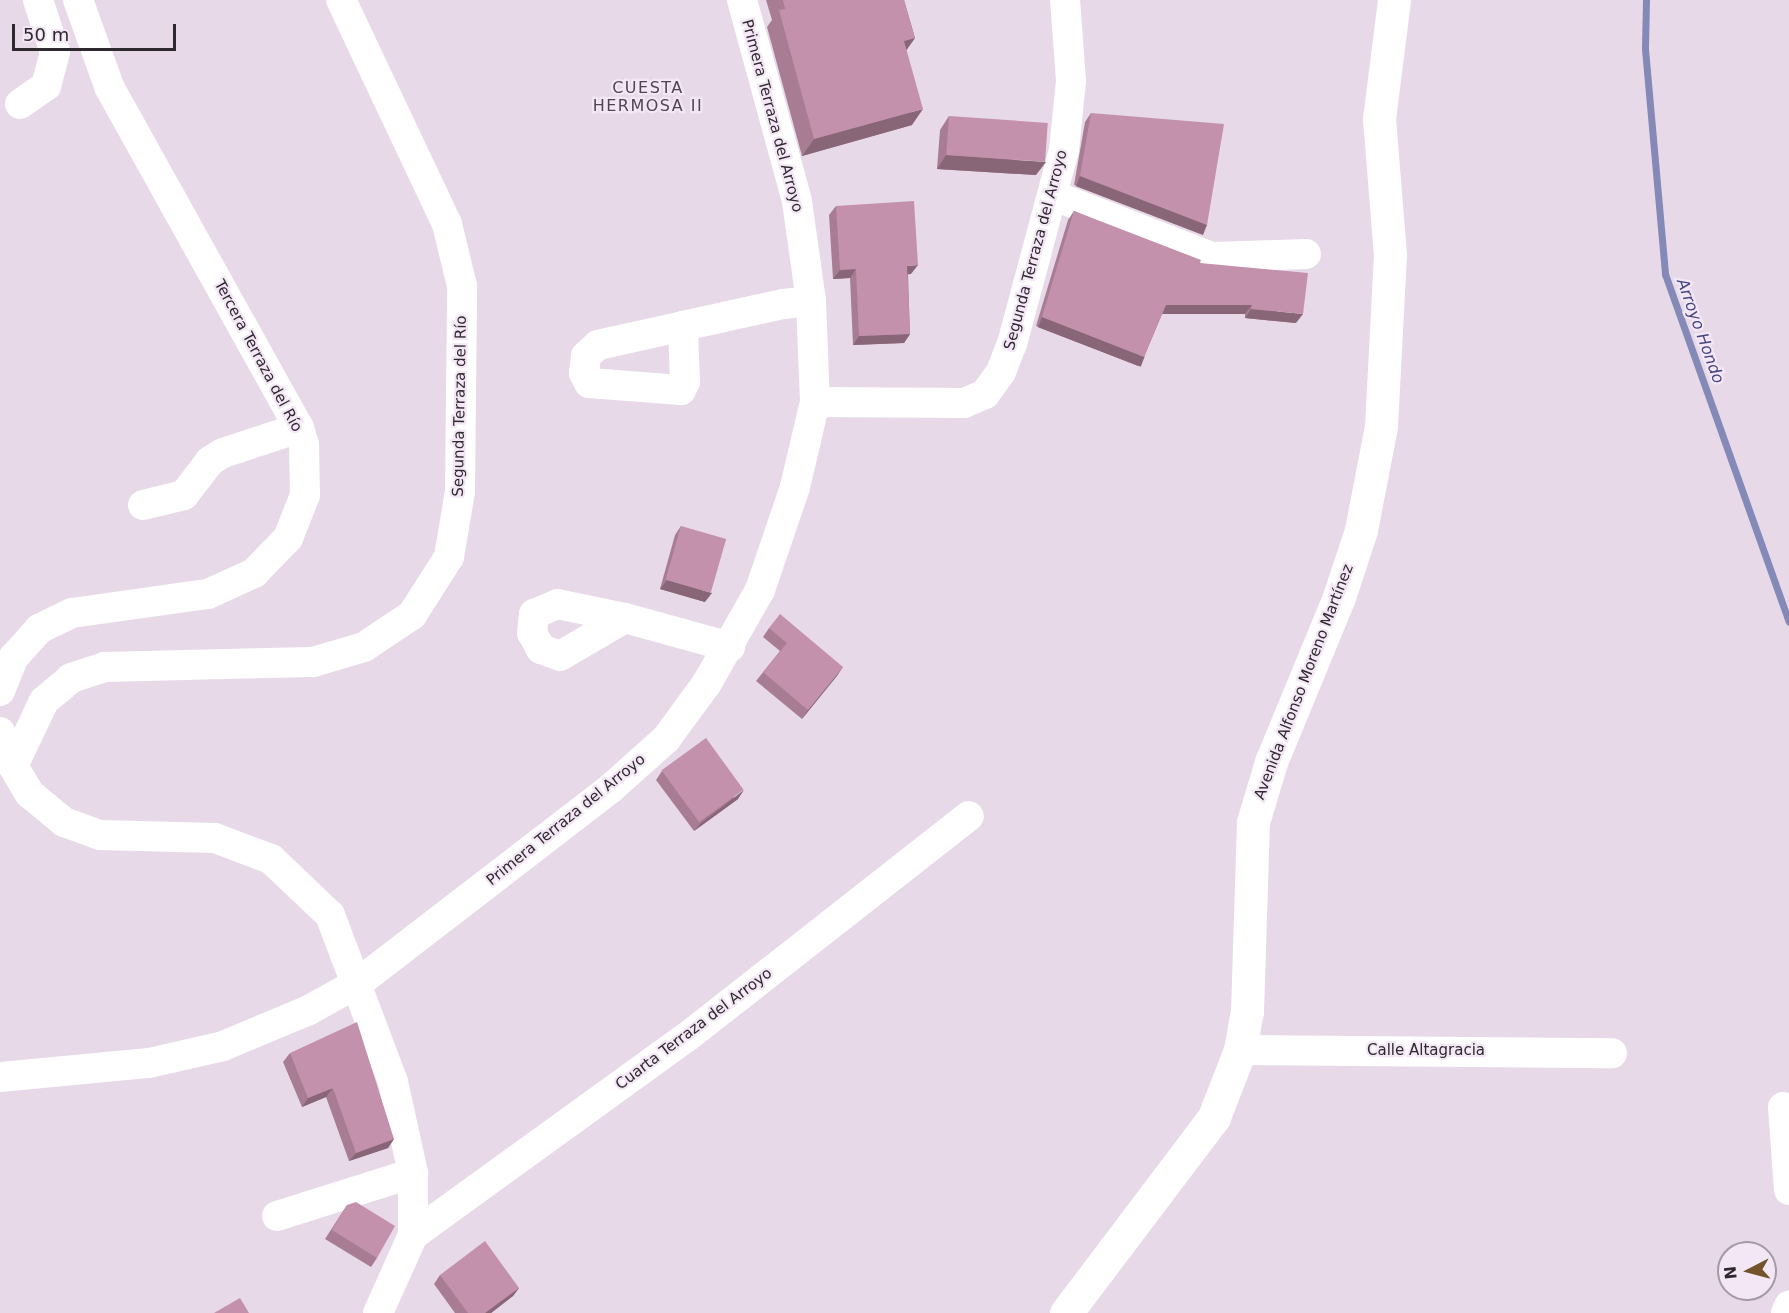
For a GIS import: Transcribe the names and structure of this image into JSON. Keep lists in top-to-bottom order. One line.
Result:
{"streets":{"main road":["Avenida Alfonso Moreno Martínez"],"street":["Primera Terraza del Arroyo","Segunda Terraza del Arroyo","Tercera Terraza del Río","Segunda Terraza del Río","Cuarta Terraza del Arroyo","Calle Altagracia"]},"crossings":[["Primera Terraza del Arroyo","Segunda Terraza del Arroyo"],["Avenida Alfonso Moreno Martínez","Calle Altagracia"]],"districts":["CUESTA HERMOSA II"],"water":["Arroyo Hondo"],"scale_bar":"50 m","north":"left"}
